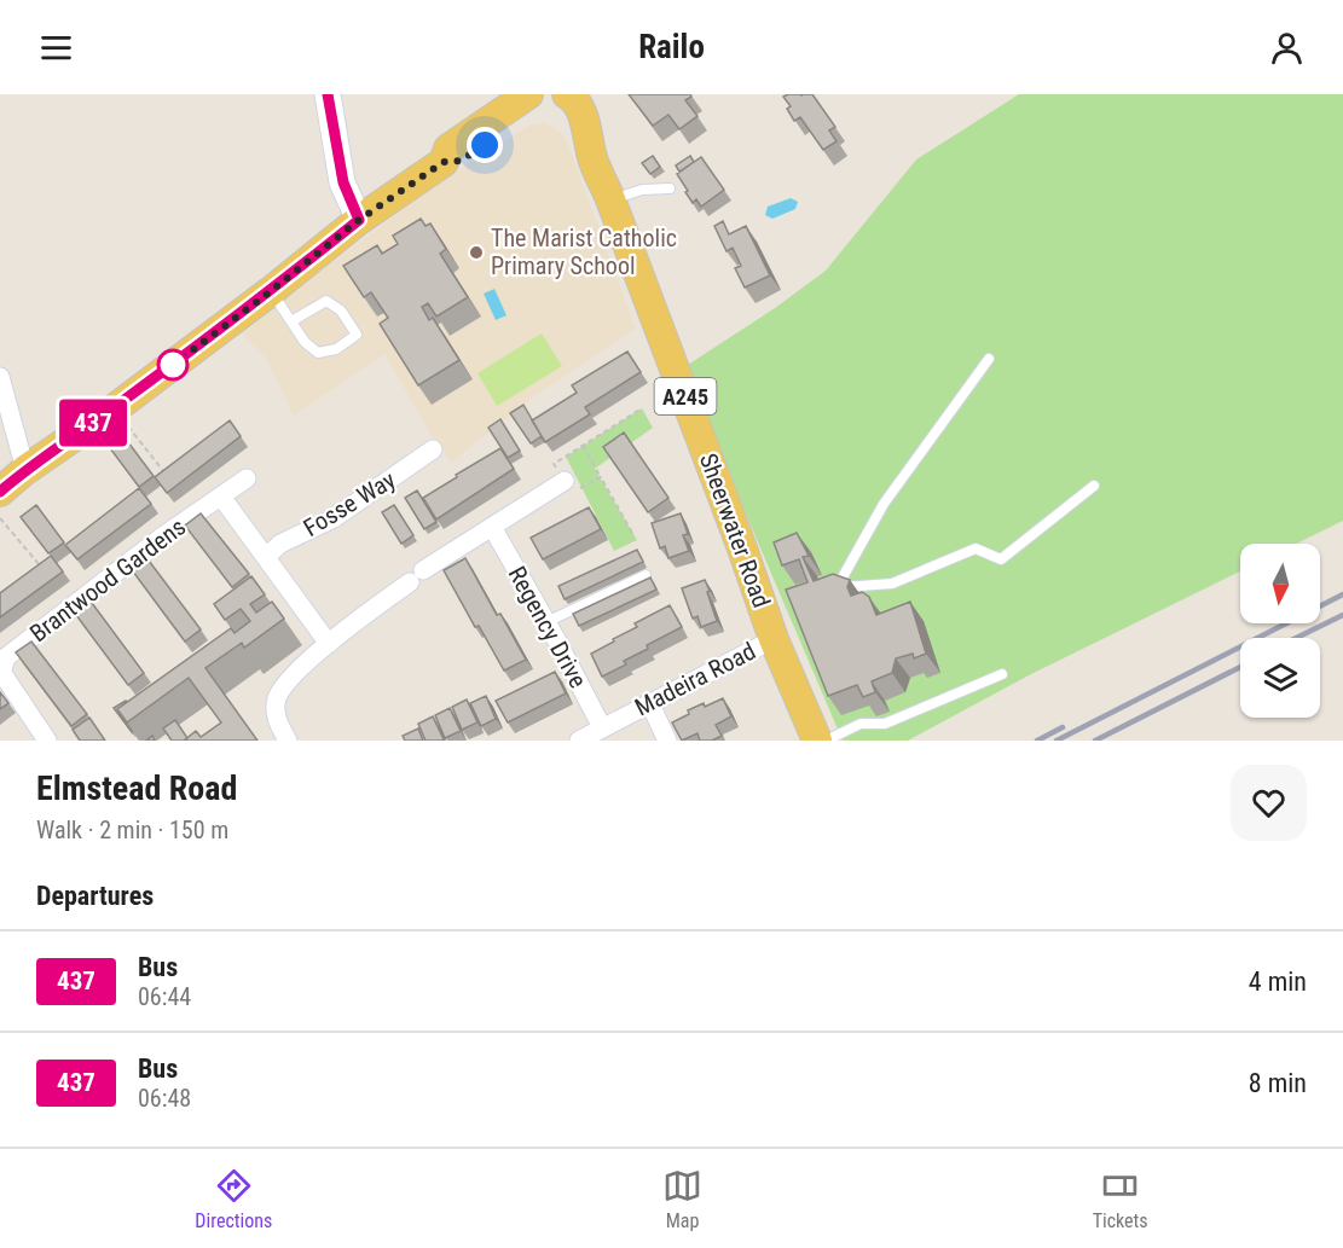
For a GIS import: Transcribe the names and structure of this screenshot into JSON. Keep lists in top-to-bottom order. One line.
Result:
{"streets":{"main road":["A245","Sheerwater Road"],"street":["Fosse Way","Brantwood Gardens","Regency Drive","Madeira Road"]},"crossings":[["A245","Sheerwater Road"],["Sheerwater Road","Madeira Road"],["Regency Drive","Madeira Road"]],"places":["The Marist Catholic Primary School"],"lines":["bus line 437"],"north":"bottom","page":{"header":"Railo","on_map":"437","heading":[["Elmstead Road","Walk · 2 min · 150 m"],"Departures"],"list":[{"mark":"437","name":"Bus","note":"06:44","value":"4 min"},{"mark":"437","name":"Bus","note":"06:48","value":"8 min"}],"tabs":["Directions","Map","Tickets"]}}
